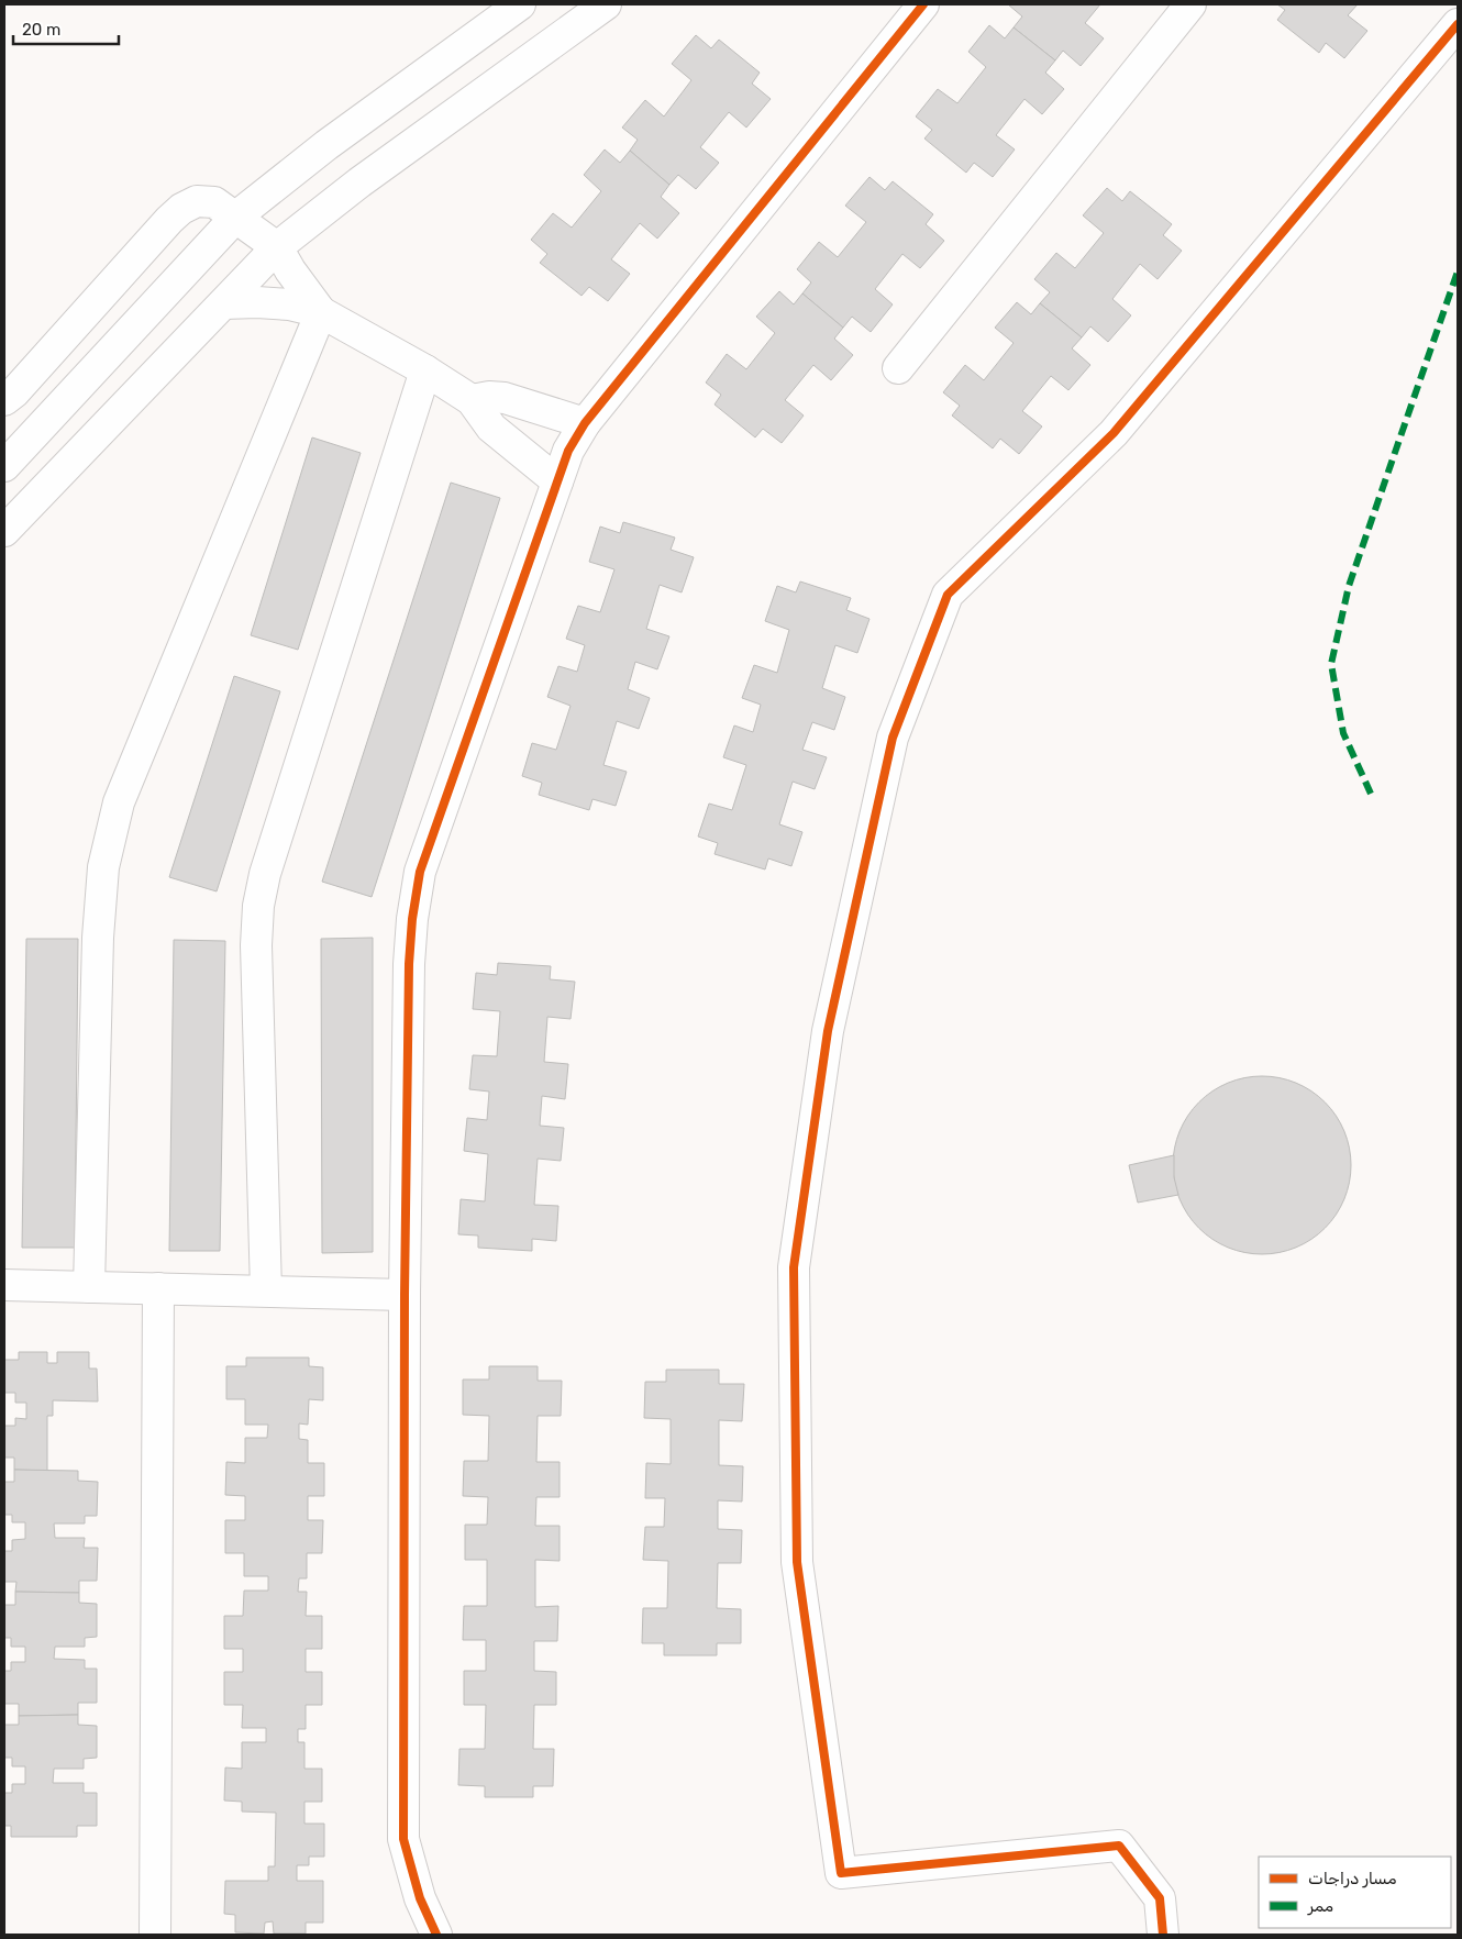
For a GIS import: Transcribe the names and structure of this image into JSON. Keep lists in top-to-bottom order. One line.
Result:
{"legend":["مسار دراجات","ممر"],"scale_bar":"20 m"}
